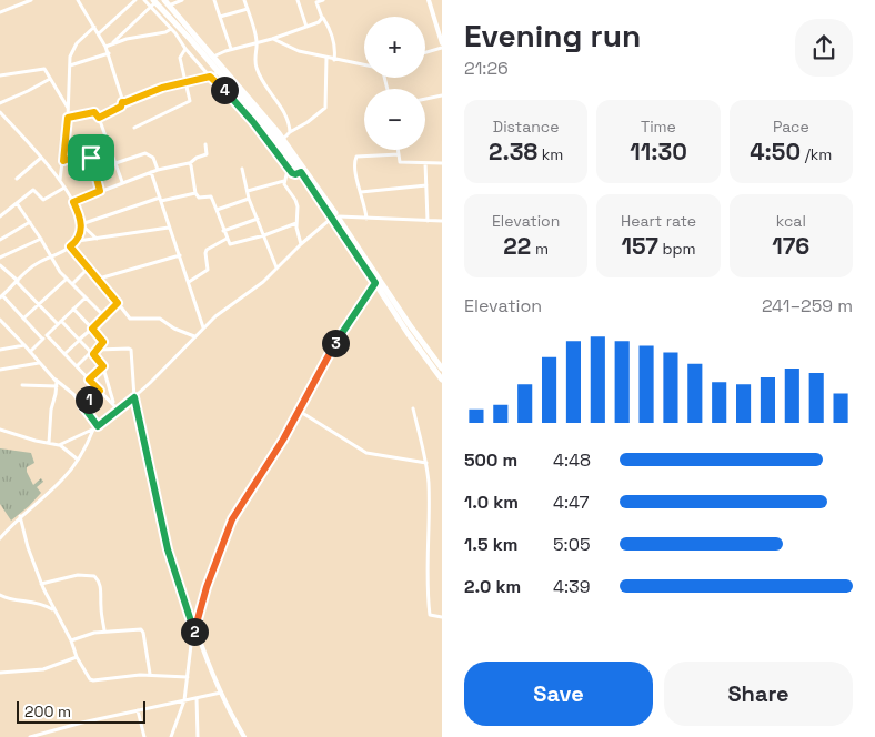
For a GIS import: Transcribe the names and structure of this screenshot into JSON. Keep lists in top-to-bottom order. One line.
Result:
{"scale_bar":"200 m","page":{"heading":["Evening run","21:26"],"map_buttons":["+","−"],"pins":["4","3","1","2"],"stats":[["Distance","2.38 km"],["Time","11:30"],["Pace","4:50 /km"],["Elevation","22 m"],["Heart rate","157 bpm"],["kcal","176"]],"chart":["Elevation","241–259 m"],"list":[{"name":"500 m","note":"4:48"},{"name":"1.0 km","note":"4:47"},{"name":"1.5 km","note":"5:05"},{"name":"2.0 km","note":"4:39"}],"buttons":["Save","Share"],"scale":"200 m"}}
